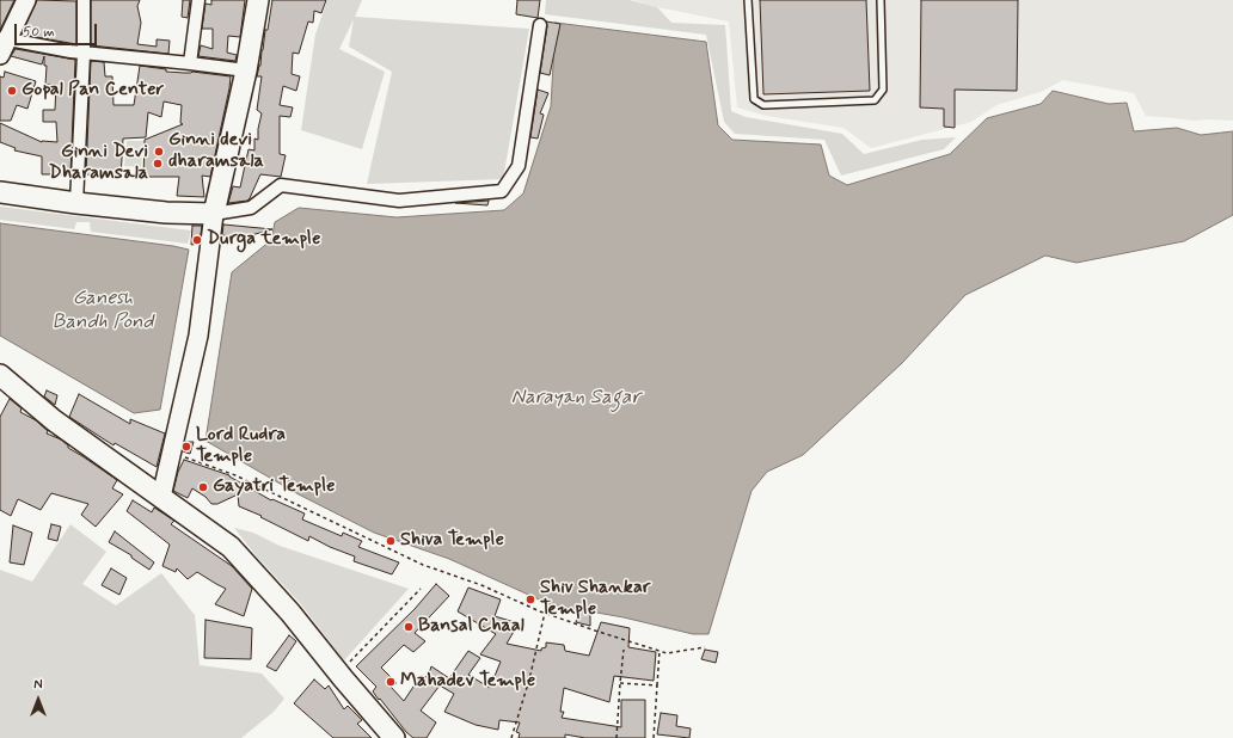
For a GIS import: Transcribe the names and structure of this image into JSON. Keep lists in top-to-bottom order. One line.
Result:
{"water":["Ganesh Bandh Pond","Narayan Sagar"],"places":["Gopal Pan Center","Ginni devi dharamsala","Ginni Devi Dharamsala","Durga temple","Lord Rudra Temple","Gayatri Temple","Shiva Temple","Shiv Shankar Temple","Bansal Chaal","Mahadev Temple"],"scale_bar":"50 m","north":"top"}
